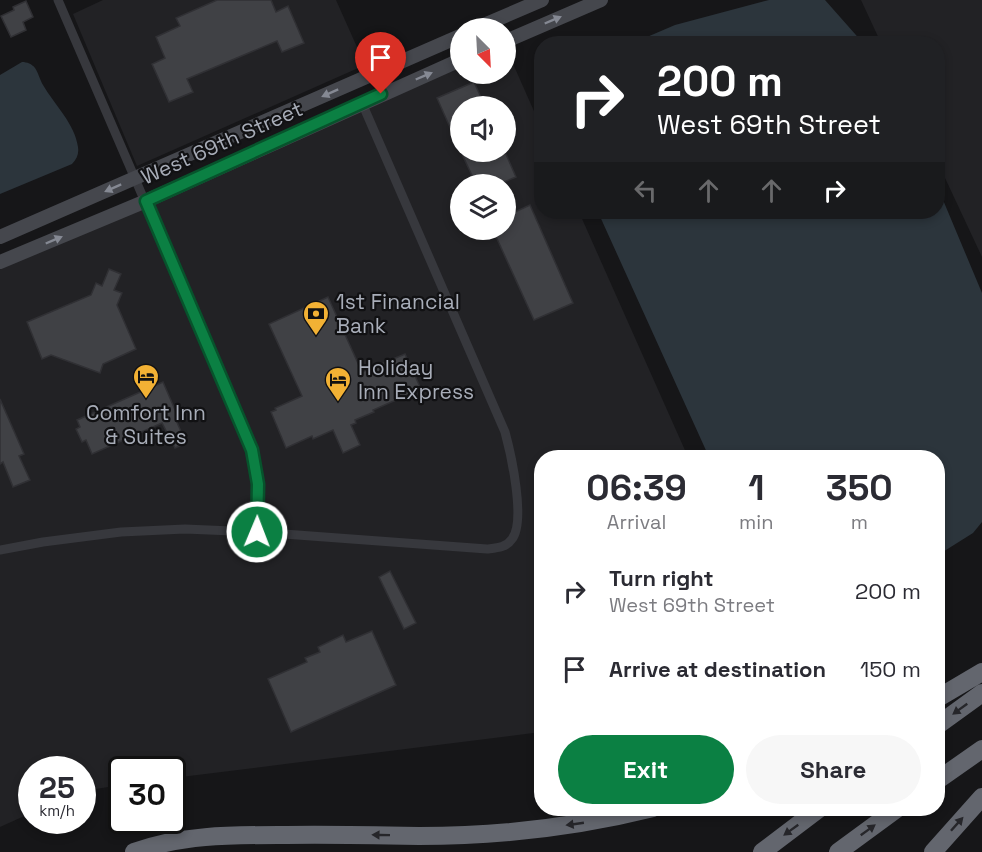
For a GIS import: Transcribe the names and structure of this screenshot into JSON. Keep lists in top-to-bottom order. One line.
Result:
{"streets":{"street":["West 69th Street"]},"places":{"bank":["1st Financial Bank"],"hotel":["Comfort Inn & Suites","Holiday Inn Express"]},"north":"bottom right","page":{"turn":["200 m","West 69th Street"],"eta":["06:39","Arrival","1","min","350","m"],"list":[{"name":"Turn right","note":"West 69th Street","value":"200 m"},{"name":"Arrive at destination","value":"150 m"}],"buttons":["Exit","Share"],"speed":"25 km/h","limit":"30"}}
